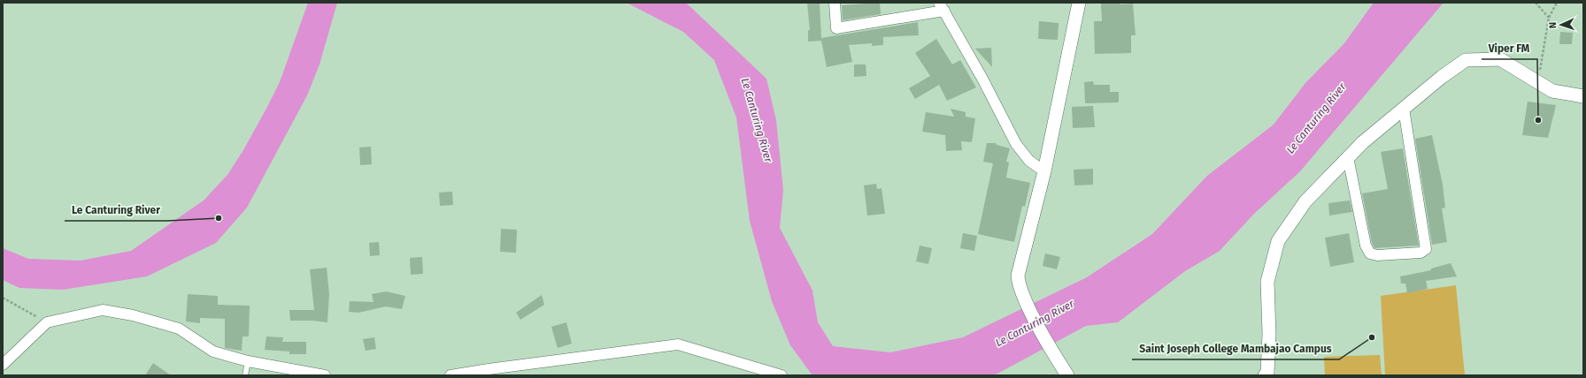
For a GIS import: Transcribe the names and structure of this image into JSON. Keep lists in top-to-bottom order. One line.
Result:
{"water":["Le Canturing River"],"places":["Viper FM","Le Canturing River","Saint Joseph College Mambajao Campus"],"north":"left"}
